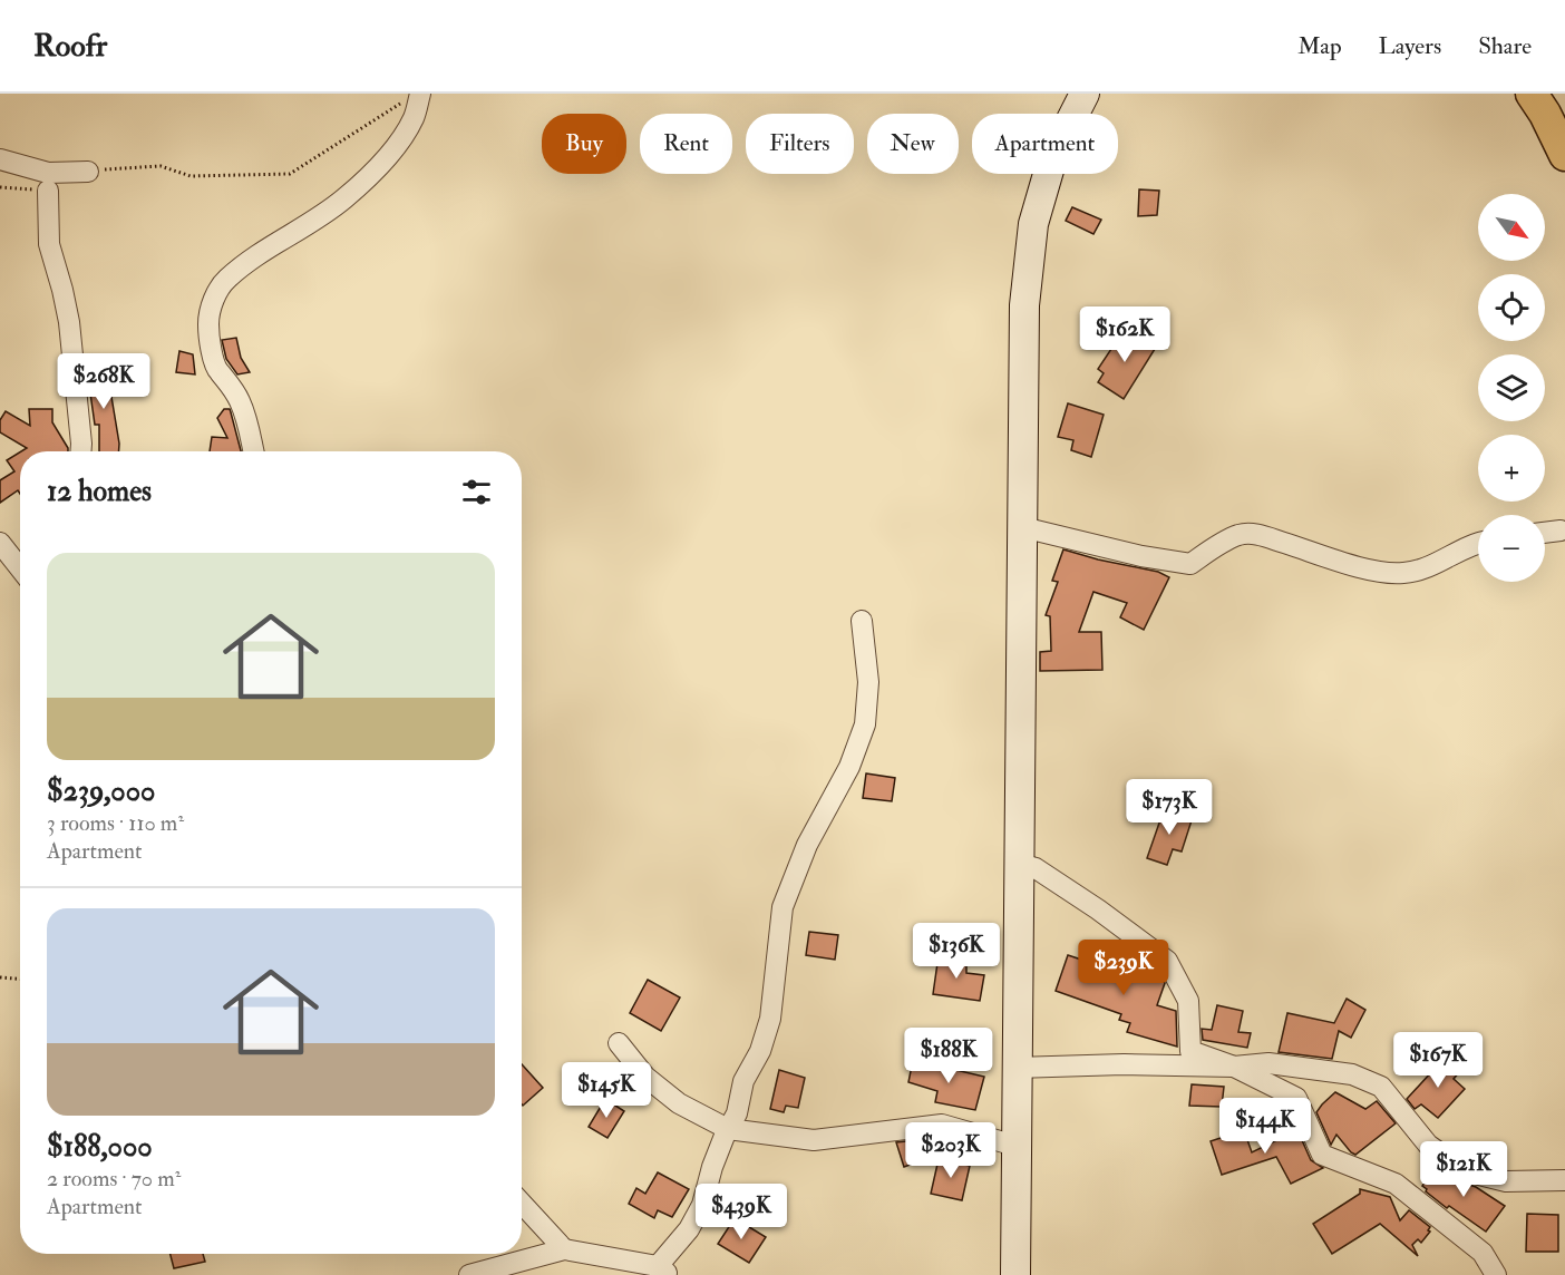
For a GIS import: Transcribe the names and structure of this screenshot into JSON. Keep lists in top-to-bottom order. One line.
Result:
{"north":"bottom right","page":{"header":"Roofr","nav":["Map","Layers","Share"],"chip":["Buy","Rent","Filters","New","Apartment"],"map_buttons":["+","−"],"price":["$162K","$268K","$173K","$136K","$239K","$188K","$167K","$145K","$144K","$203K","$121K","$439K"],"heading":"12 homes","list":[{"name":"$239,000","note":"3 rooms · 110 m² · Apartment"},{"name":"$188,000","note":"2 rooms · 70 m² · Apartment"}]}}
